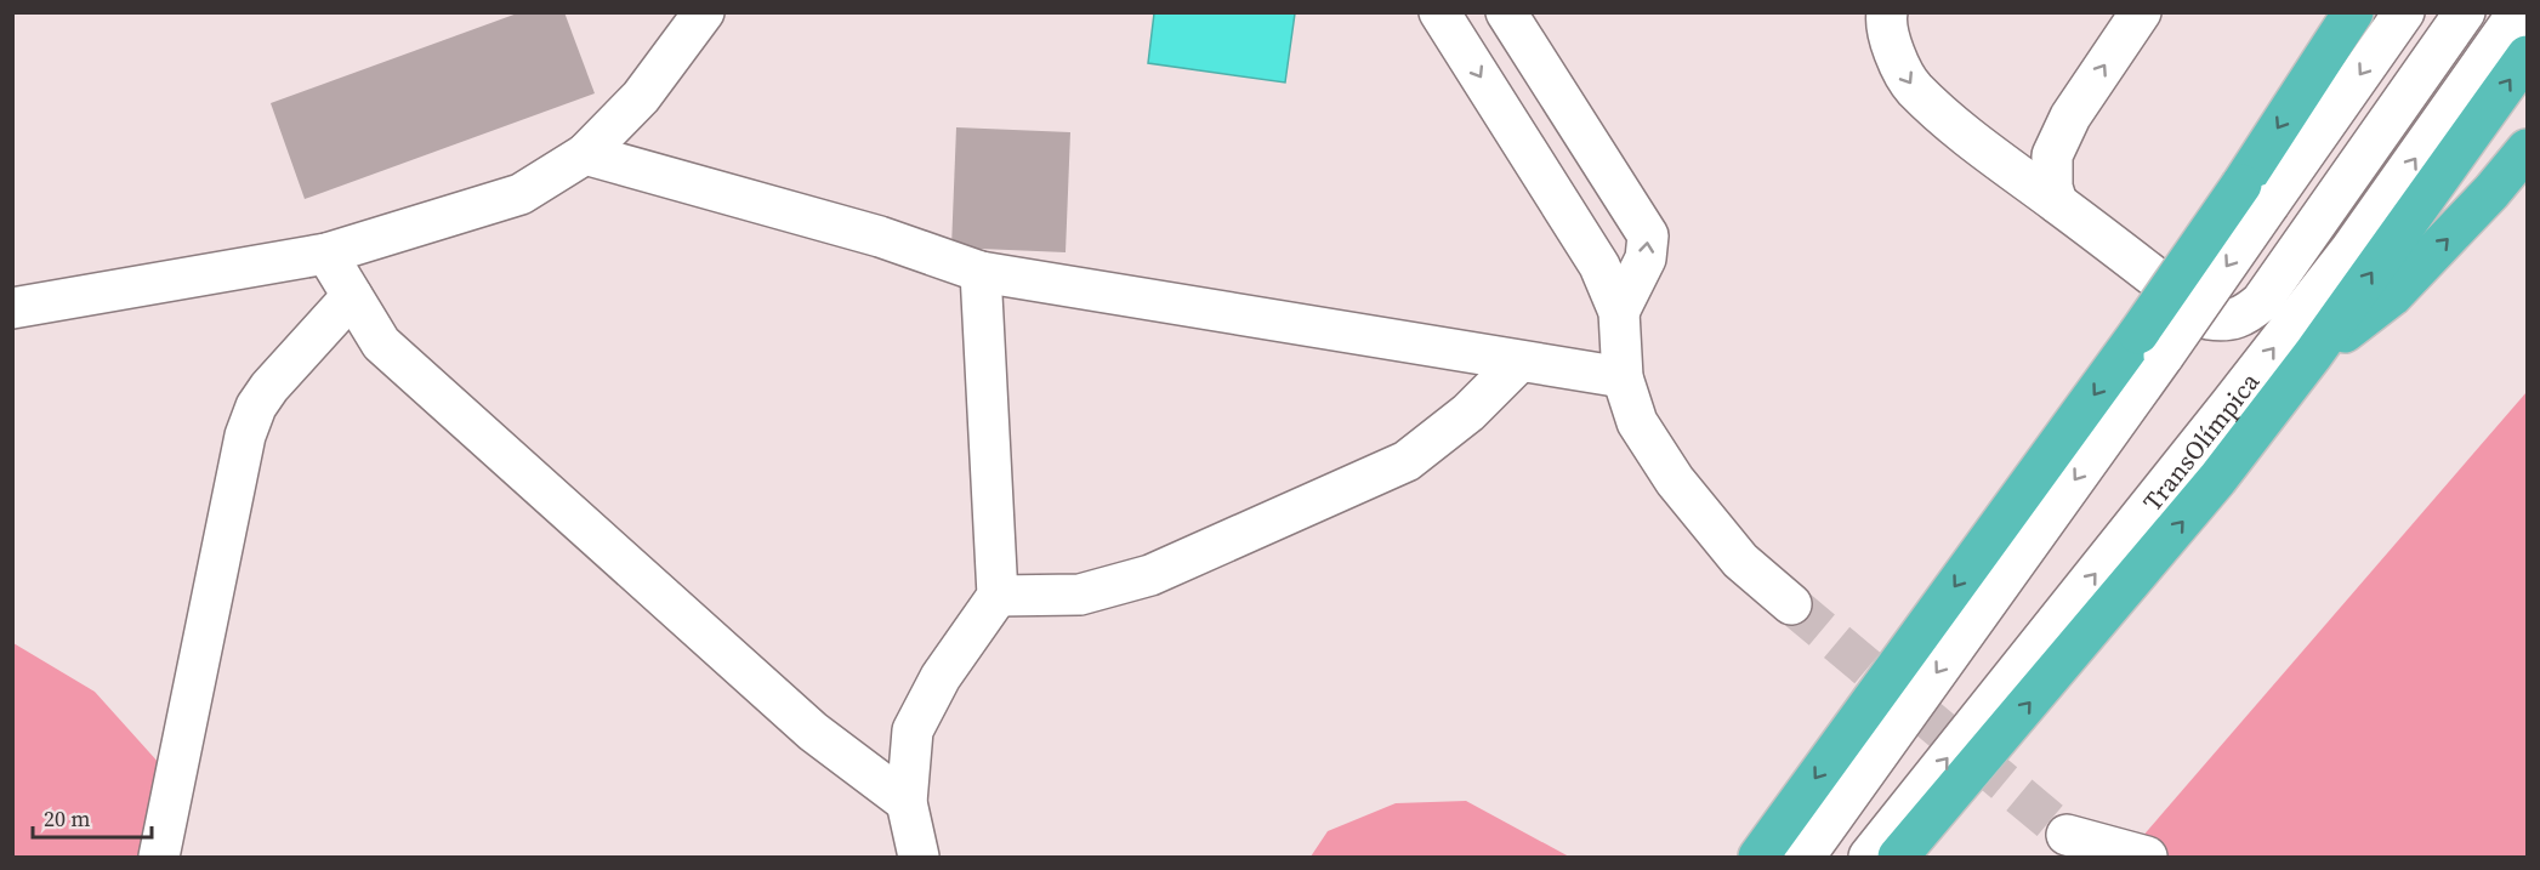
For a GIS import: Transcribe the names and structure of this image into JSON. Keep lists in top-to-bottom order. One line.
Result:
{"streets":{"highway":["TransOlímpica"]},"scale_bar":"20 m"}
